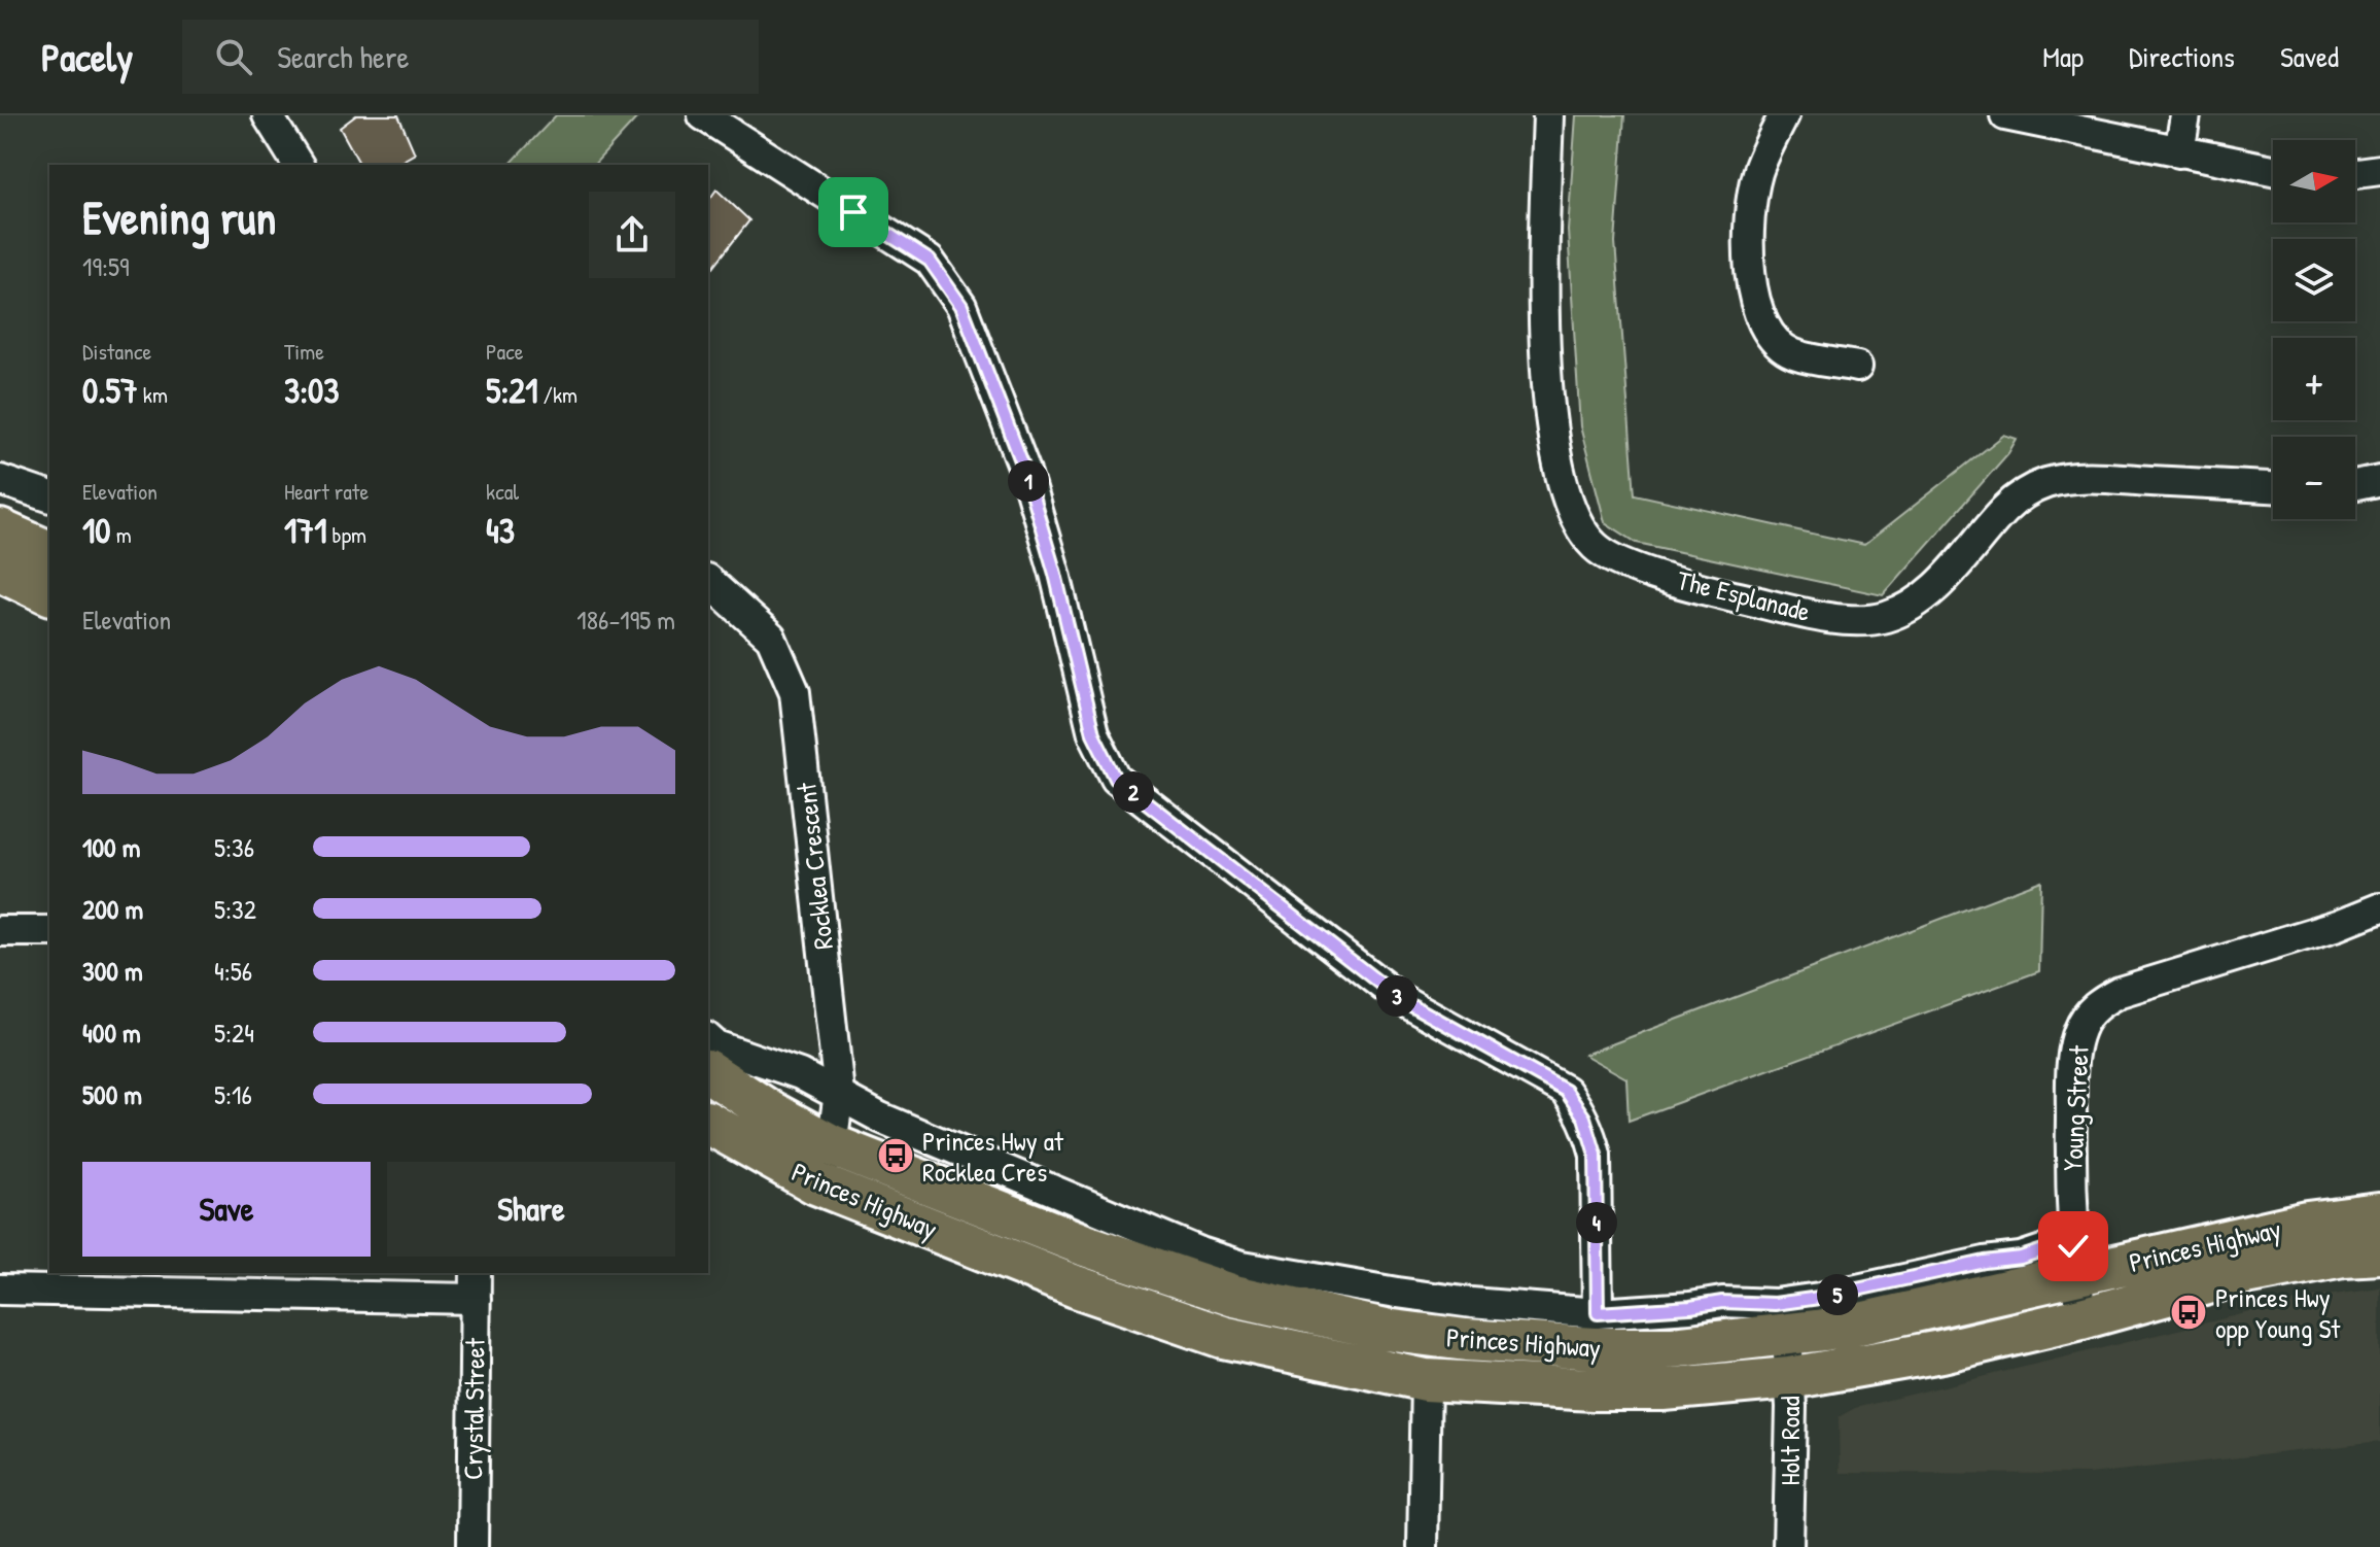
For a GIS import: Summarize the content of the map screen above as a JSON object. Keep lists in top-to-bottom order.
{
  "streets": {
    "highway": ["Princes Highway"],
    "street": [
      "The Esplanade",
      "Rocklea Crescent",
      "Young Street",
      "Crystal Street",
      "Holt Road"
    ]
  },
  "crossings": [
    ["Rocklea Crescent", "Princes Highway"],
    ["Young Street", "Princes Highway"],
    ["Princes Highway", "Holt Road"]
  ],
  "places": {
    "bus stop": ["Princes Hwy at Rocklea Cres", "Princes Hwy opp Young St"]
  },
  "north": "right",
  "page": {
    "header": "Pacely",
    "search": "Search here",
    "nav": ["Map", "Directions", "Saved"],
    "map_buttons": ["+", "−"],
    "heading": ["Evening run", "19:59"],
    "stats": [
      ["Distance", "0.57 km"],
      ["Time", "3:03"],
      ["Pace", "5:21 /km"],
      ["Elevation", "10 m"],
      ["Heart rate", "171 bpm"],
      ["kcal", "43"]
    ],
    "pins": [
      "1",
      "2",
      "3",
      "4",
      "5"
    ],
    "chart": ["Elevation", "186–195 m"],
    "list": [
      {
        "name": "100 m",
        "note": "5:36"
      },
      {
        "name": "200 m",
        "note": "5:32"
      },
      {
        "name": "300 m",
        "note": "4:56"
      },
      {
        "name": "400 m",
        "note": "5:24"
      },
      {
        "name": "500 m",
        "note": "5:16"
      }
    ],
    "buttons": ["Save", "Share"]
  }
}
